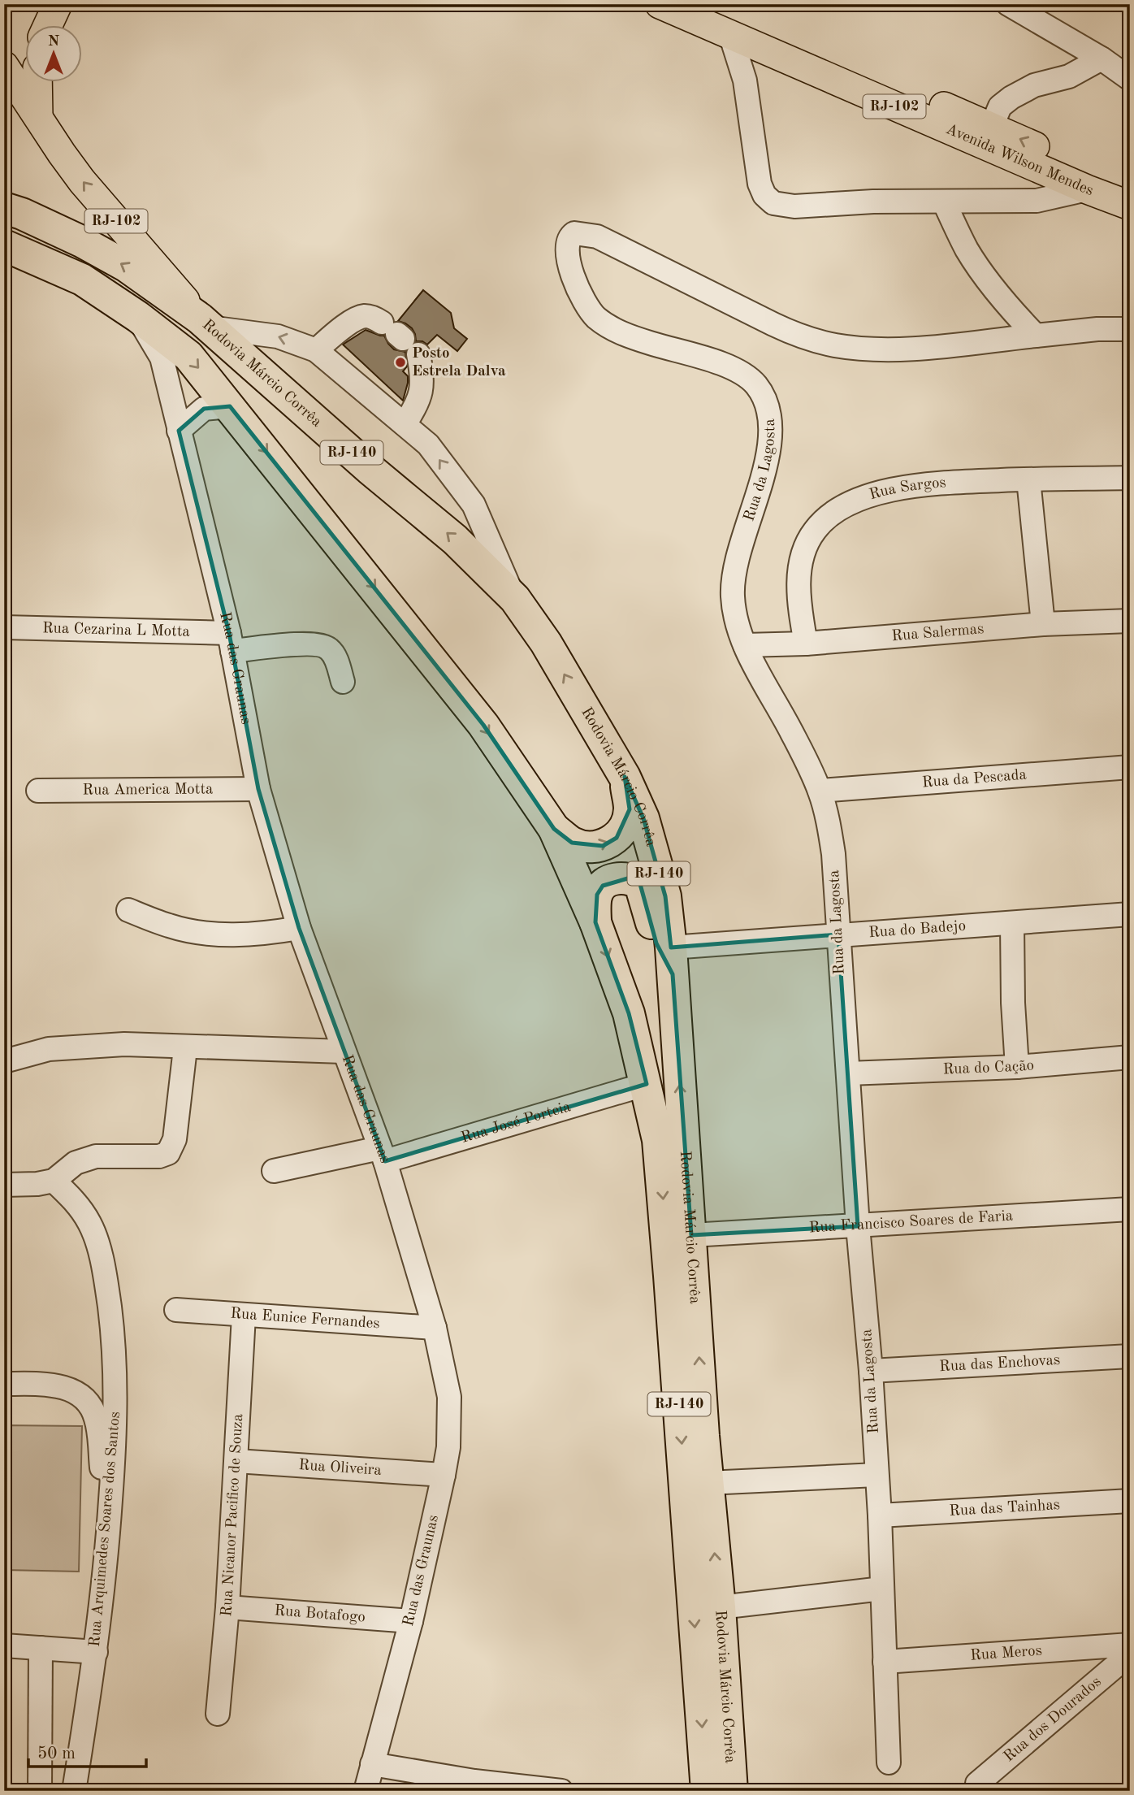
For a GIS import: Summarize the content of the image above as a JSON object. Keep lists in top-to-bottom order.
{
  "streets": {
    "highway": ["Rodovia Márcio Corrêa", "RJ-140"],
    "main road": ["RJ-102", "Avenida Wilson Mendes"],
    "street": [
      "Rua da Lagosta",
      "Rua Sargos",
      "Rua Cezarina L Motta",
      "Rua Salermas",
      "Rua das Graunas",
      "Rua da Pescada",
      "Rua America Motta",
      "Rua do Badejo",
      "Rua do Cação",
      "Rua José Porteia",
      "Rua Francisco Soares de Faria",
      "Rua Eunice Fernandes",
      "Rua das Enchovas",
      "Rua Oliveira",
      "Rua das Tainhas",
      "Rua Nicanor Pacifico de Souza",
      "Rua Arquimedes Soares dos Santos",
      "Rua Botafogo",
      "Rua Meros",
      "Rua dos Dourados"
    ]
  },
  "crossings": [
    ["RJ-102", "Rodovia Márcio Corrêa"],
    ["Rodovia Márcio Corrêa", "Rua das Graunas"],
    ["Rodovia Márcio Corrêa", "Rua do Badejo"],
    ["Rodovia Márcio Corrêa", "Rua José Porteia"],
    ["Rodovia Márcio Corrêa", "Rua Francisco Soares de Faria"],
    ["Rua da Lagosta", "Rua Salermas"],
    ["Rua da Lagosta", "Rua da Pescada"],
    ["Rua da Lagosta", "Rua do Badejo"],
    ["Rua da Lagosta", "Rua do Cação"],
    ["Rua da Lagosta", "Rua Francisco Soares de Faria"],
    ["Rua da Lagosta", "Rua das Enchovas"],
    ["Rua da Lagosta", "Rua das Tainhas"],
    ["Rua da Lagosta", "Rua Meros"],
    ["Rua Sargos", "Rua Salermas"],
    ["Rua Cezarina L Motta", "Rua das Graunas"],
    ["Rua das Graunas", "Rua America Motta"],
    ["Rua das Graunas", "Rua José Porteia"],
    ["Rua das Graunas", "Rua Eunice Fernandes"],
    ["Rua das Graunas", "Rua Oliveira"],
    ["Rua das Graunas", "Rua Botafogo"],
    ["Rua Eunice Fernandes", "Rua Nicanor Pacifico de Souza"],
    ["Rua Oliveira", "Rua Nicanor Pacifico de Souza"],
    ["Rua Nicanor Pacifico de Souza", "Rua Botafogo"]
  ],
  "places": ["Posto Estrela Dalva"],
  "scale_bar": "50 m",
  "north": "top"
}
